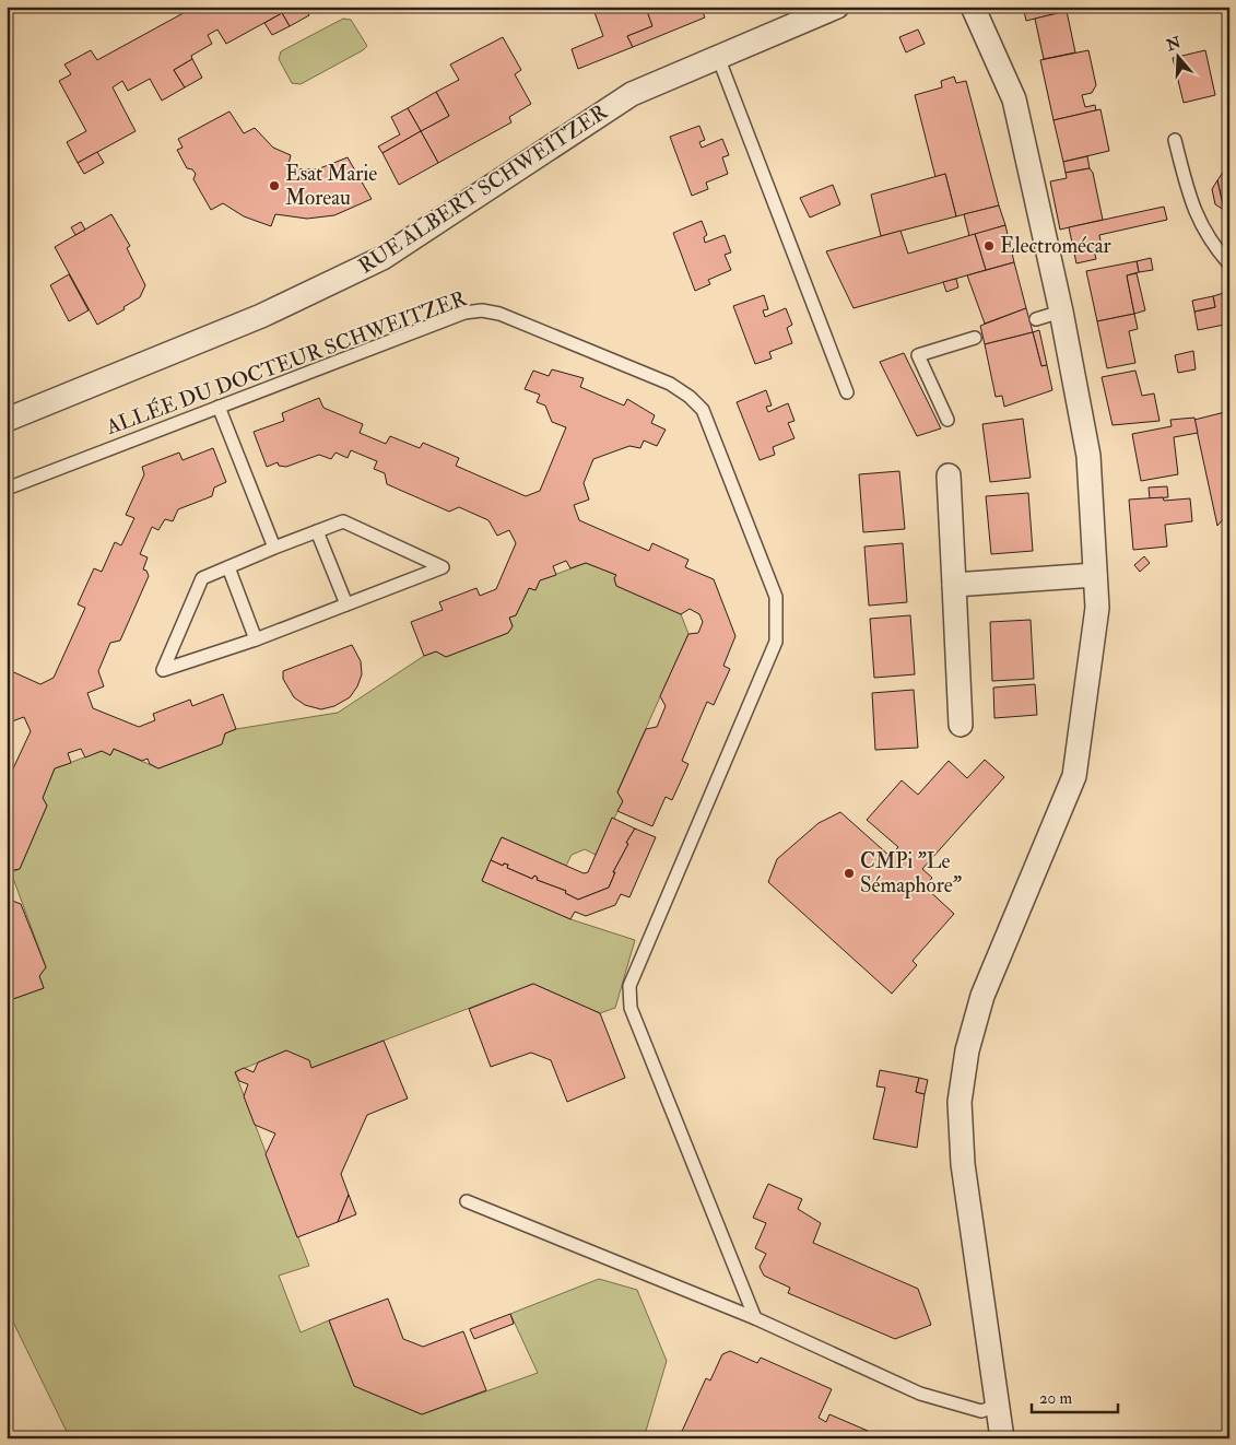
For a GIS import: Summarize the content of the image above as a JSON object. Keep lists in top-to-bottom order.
{
  "streets": {
    "street": ["RUE ALBERT SCHWEITZER"],
    "lane": ["ALLÉE DU DOCTEUR SCHWEITZER"]
  },
  "places": ["Esat Marie Moreau", "Electromécar", "CMPi \"Le Sémaphore\""],
  "scale_bar": "20 m",
  "north": "top"
}
